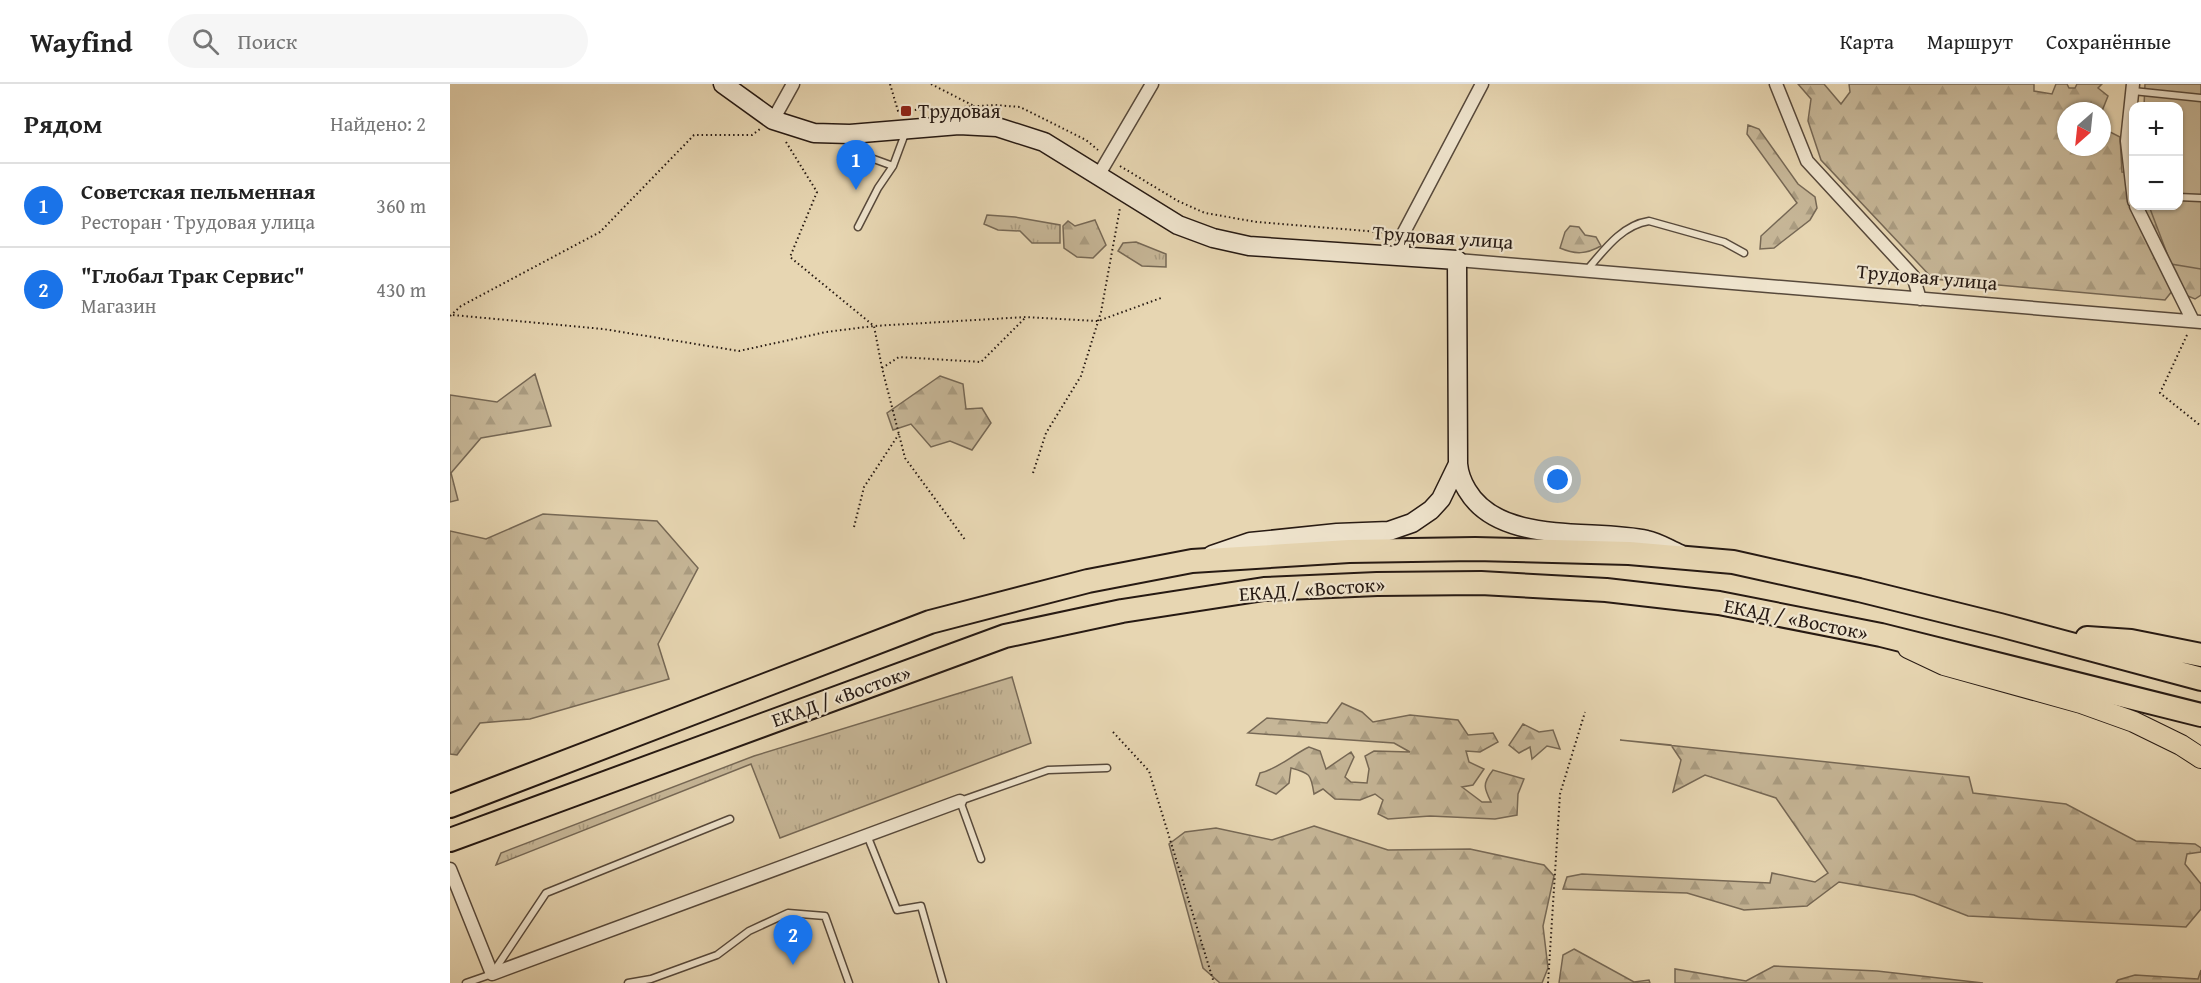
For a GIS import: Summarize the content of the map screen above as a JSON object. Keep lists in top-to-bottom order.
{
  "streets": {
    "highway": ["ЕКАД / «Восток»"],
    "main road": ["Трудовая улица"]
  },
  "places": {
    "transit": ["Трудовая"]
  },
  "north": "bottom left",
  "page": {
    "header": "Wayfind",
    "search": "Поиск",
    "nav": ["Карта", "Маршрут", "Сохранённые"],
    "heading": ["Рядом", "Найдено: 2"],
    "map_buttons": ["+", "−"],
    "pins": ["1", "2"],
    "list": [
      {
        "mark": "1",
        "name": "Советская пельменная",
        "note": "Ресторан · Трудовая улица",
        "value": "360 m"
      },
      {
        "mark": "2",
        "name": "\"Глобал Трак Сервис\"",
        "note": "Магазин",
        "value": "430 m"
      }
    ]
  }
}
